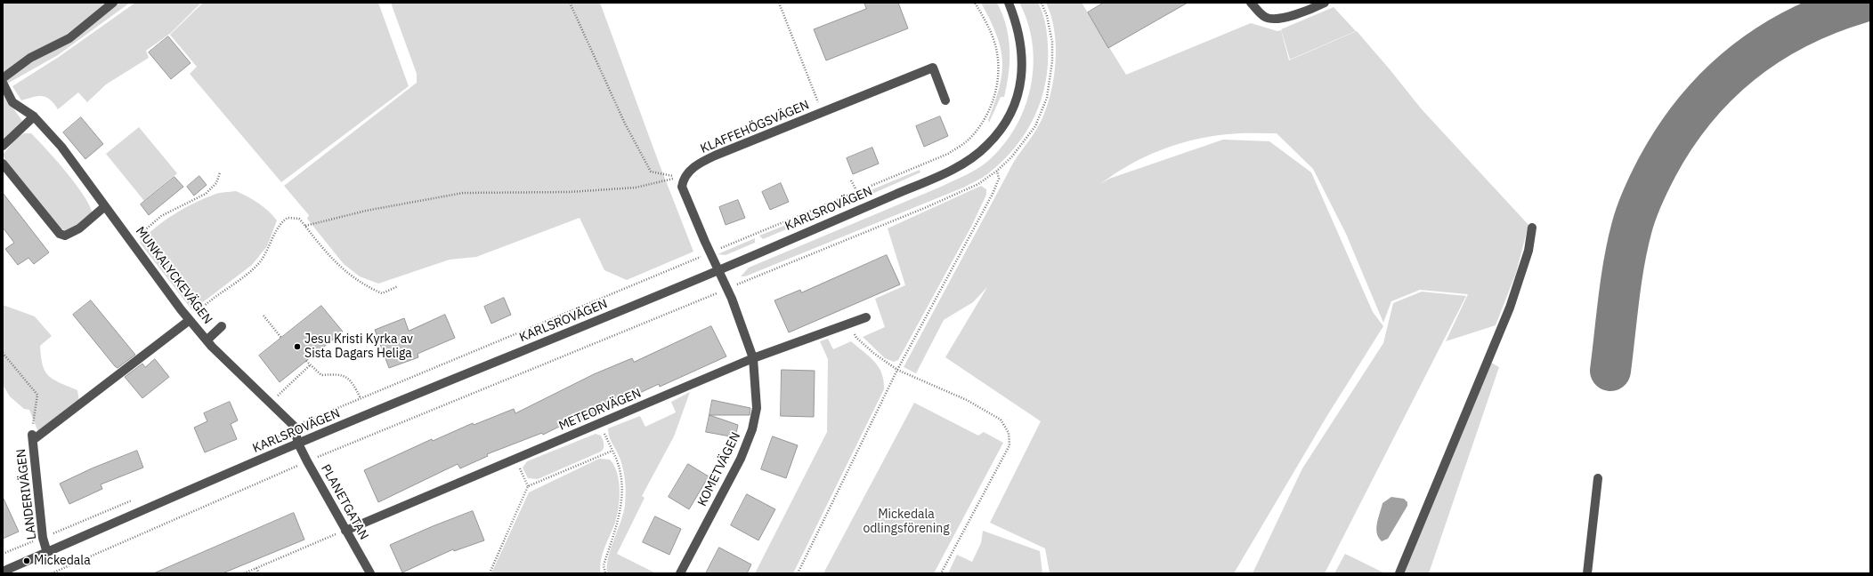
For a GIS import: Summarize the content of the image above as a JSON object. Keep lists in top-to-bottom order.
{
  "streets": {
    "street": [
      "KLAFFEHÖGSVÄGEN",
      "KARLSROVÄGEN",
      "MUNKALYCKEVÄGEN",
      "METEORVÄGEN",
      "KOMETVÄGEN",
      "LANDERIVÄGEN",
      "PLANETGATAN"
    ]
  },
  "crossings": [
    ["KARLSROVÄGEN", "KOMETVÄGEN"],
    ["KARLSROVÄGEN", "LANDERIVÄGEN"],
    ["KARLSROVÄGEN", "PLANETGATAN"],
    ["METEORVÄGEN", "KOMETVÄGEN"],
    ["METEORVÄGEN", "PLANETGATAN"]
  ],
  "parks": ["Mickedala odlingsförening"],
  "places": ["Jesu Kristi Kyrka av Sista Dagars Heliga", "Mickedala"]
}
